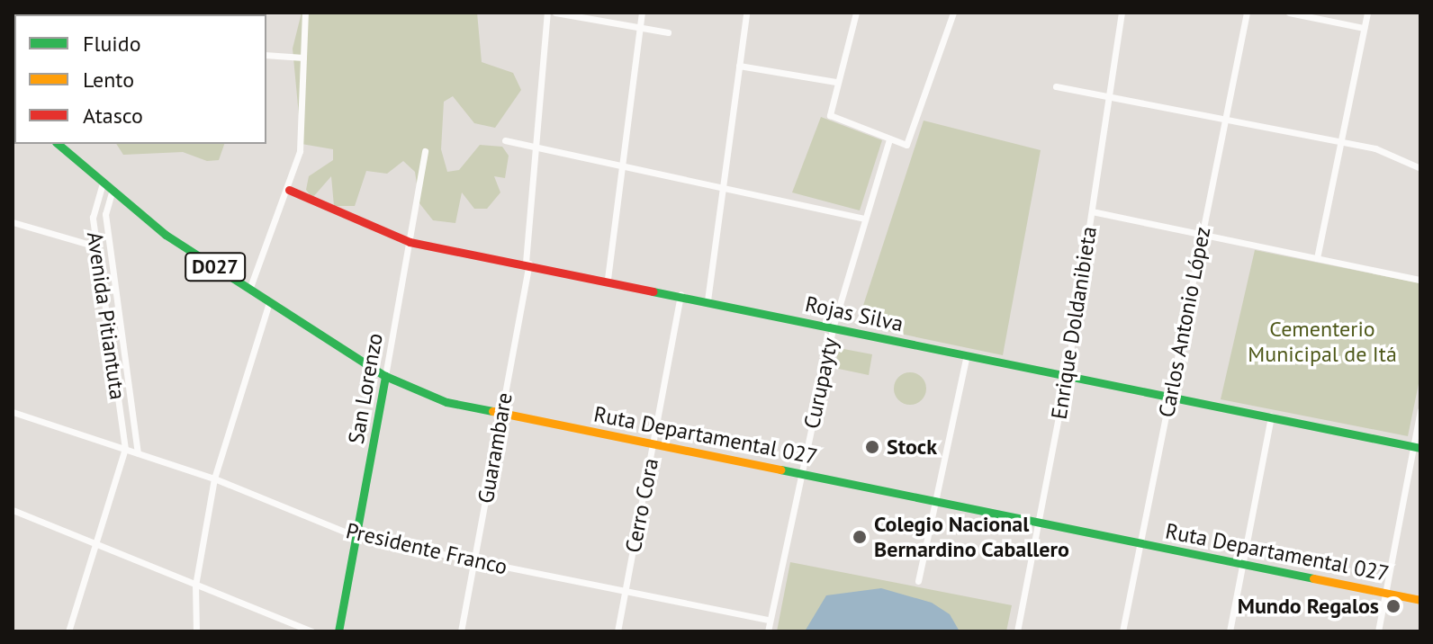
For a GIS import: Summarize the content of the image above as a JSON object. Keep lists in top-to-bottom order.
{
  "streets": {
    "main road": [
      "D027",
      "Rojas Silva",
      "San Lorenzo",
      "Ruta Departamental 027"
    ],
    "street": [
      "Avenida Pitiantuta",
      "Carlos Antonio López",
      "Enrique Doldanibieta",
      "Curupayty",
      "Guarambare",
      "Cerro Cora",
      "Presidente Franco"
    ]
  },
  "crossings": [
    ["Rojas Silva", "Carlos Antonio López"],
    ["Rojas Silva", "Enrique Doldanibieta"],
    ["Rojas Silva", "Curupayty"],
    ["Rojas Silva", "San Lorenzo"],
    ["Rojas Silva", "Guarambare"],
    ["Rojas Silva", "Cerro Cora"],
    ["Avenida Pitiantuta", "Ruta Departamental 027"],
    ["Avenida Pitiantuta", "Presidente Franco"],
    ["Carlos Antonio López", "Ruta Departamental 027"],
    ["Enrique Doldanibieta", "Ruta Departamental 027"],
    ["Curupayty", "Ruta Departamental 027"],
    ["Curupayty", "Presidente Franco"],
    ["San Lorenzo", "Ruta Departamental 027"],
    ["San Lorenzo", "Presidente Franco"],
    ["Ruta Departamental 027", "Guarambare"],
    ["Ruta Departamental 027", "Cerro Cora"],
    ["Guarambare", "Presidente Franco"],
    ["Cerro Cora", "Presidente Franco"]
  ],
  "parks": ["Cementerio Municipal de Itá"],
  "places": ["Stock", "Colegio Nacional Bernardino Caballero", "Mundo Regalos"],
  "legend": ["Fluido", "Lento", "Atasco"]
}
